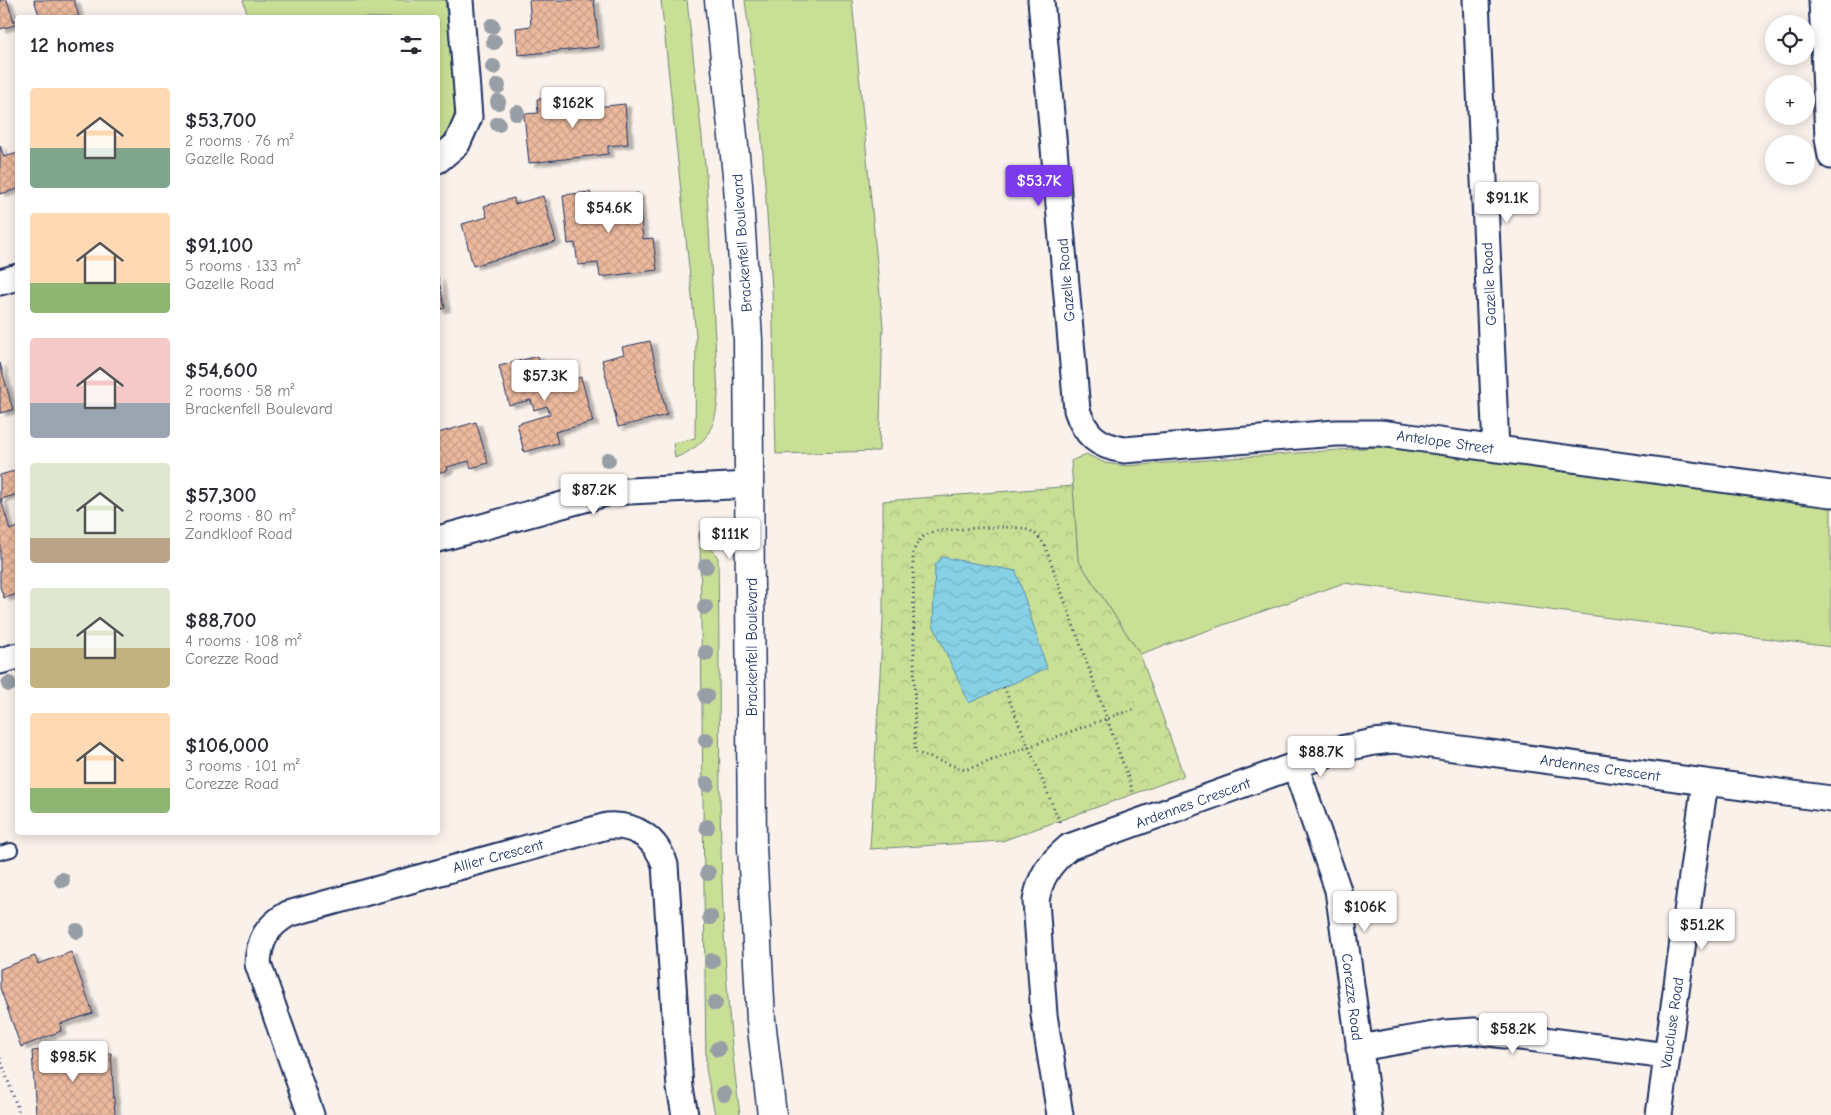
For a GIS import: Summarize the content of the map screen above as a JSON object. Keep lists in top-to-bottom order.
{
  "streets": {
    "street": [
      "Brackenfell Boulevard",
      "Gazelle Road",
      "Antelope Street",
      "Ardennes Crescent",
      "Allier Crescent",
      "Corezze Road",
      "Vaucluse Road"
    ]
  },
  "crossings": [
    ["Gazelle Road", "Antelope Street"],
    ["Ardennes Crescent", "Corezze Road"],
    ["Ardennes Crescent", "Vaucluse Road"]
  ],
  "page": {
    "map_buttons": ["+", "−"],
    "heading": "12 homes",
    "list": [
      {
        "name": "$53,700",
        "note": "2 rooms · 76 m² · Gazelle Road"
      },
      {
        "name": "$91,100",
        "note": "5 rooms · 133 m² · Gazelle Road"
      },
      {
        "name": "$54,600",
        "note": "2 rooms · 58 m² · Brackenfell Boulevard"
      },
      {
        "name": "$57,300",
        "note": "2 rooms · 80 m² · Zandkloof Road"
      },
      {
        "name": "$88,700",
        "note": "4 rooms · 108 m² · Corezze Road"
      },
      {
        "name": "$106,000",
        "note": "3 rooms · 101 m² · Corezze Road"
      }
    ],
    "price": [
      "$162K",
      "$53.7K",
      "$91.1K",
      "$54.6K",
      "$57.3K",
      "$87.2K",
      "$111K",
      "$88.7K",
      "$106K",
      "$51.2K",
      "$58.2K",
      "$98.5K"
    ]
  }
}
